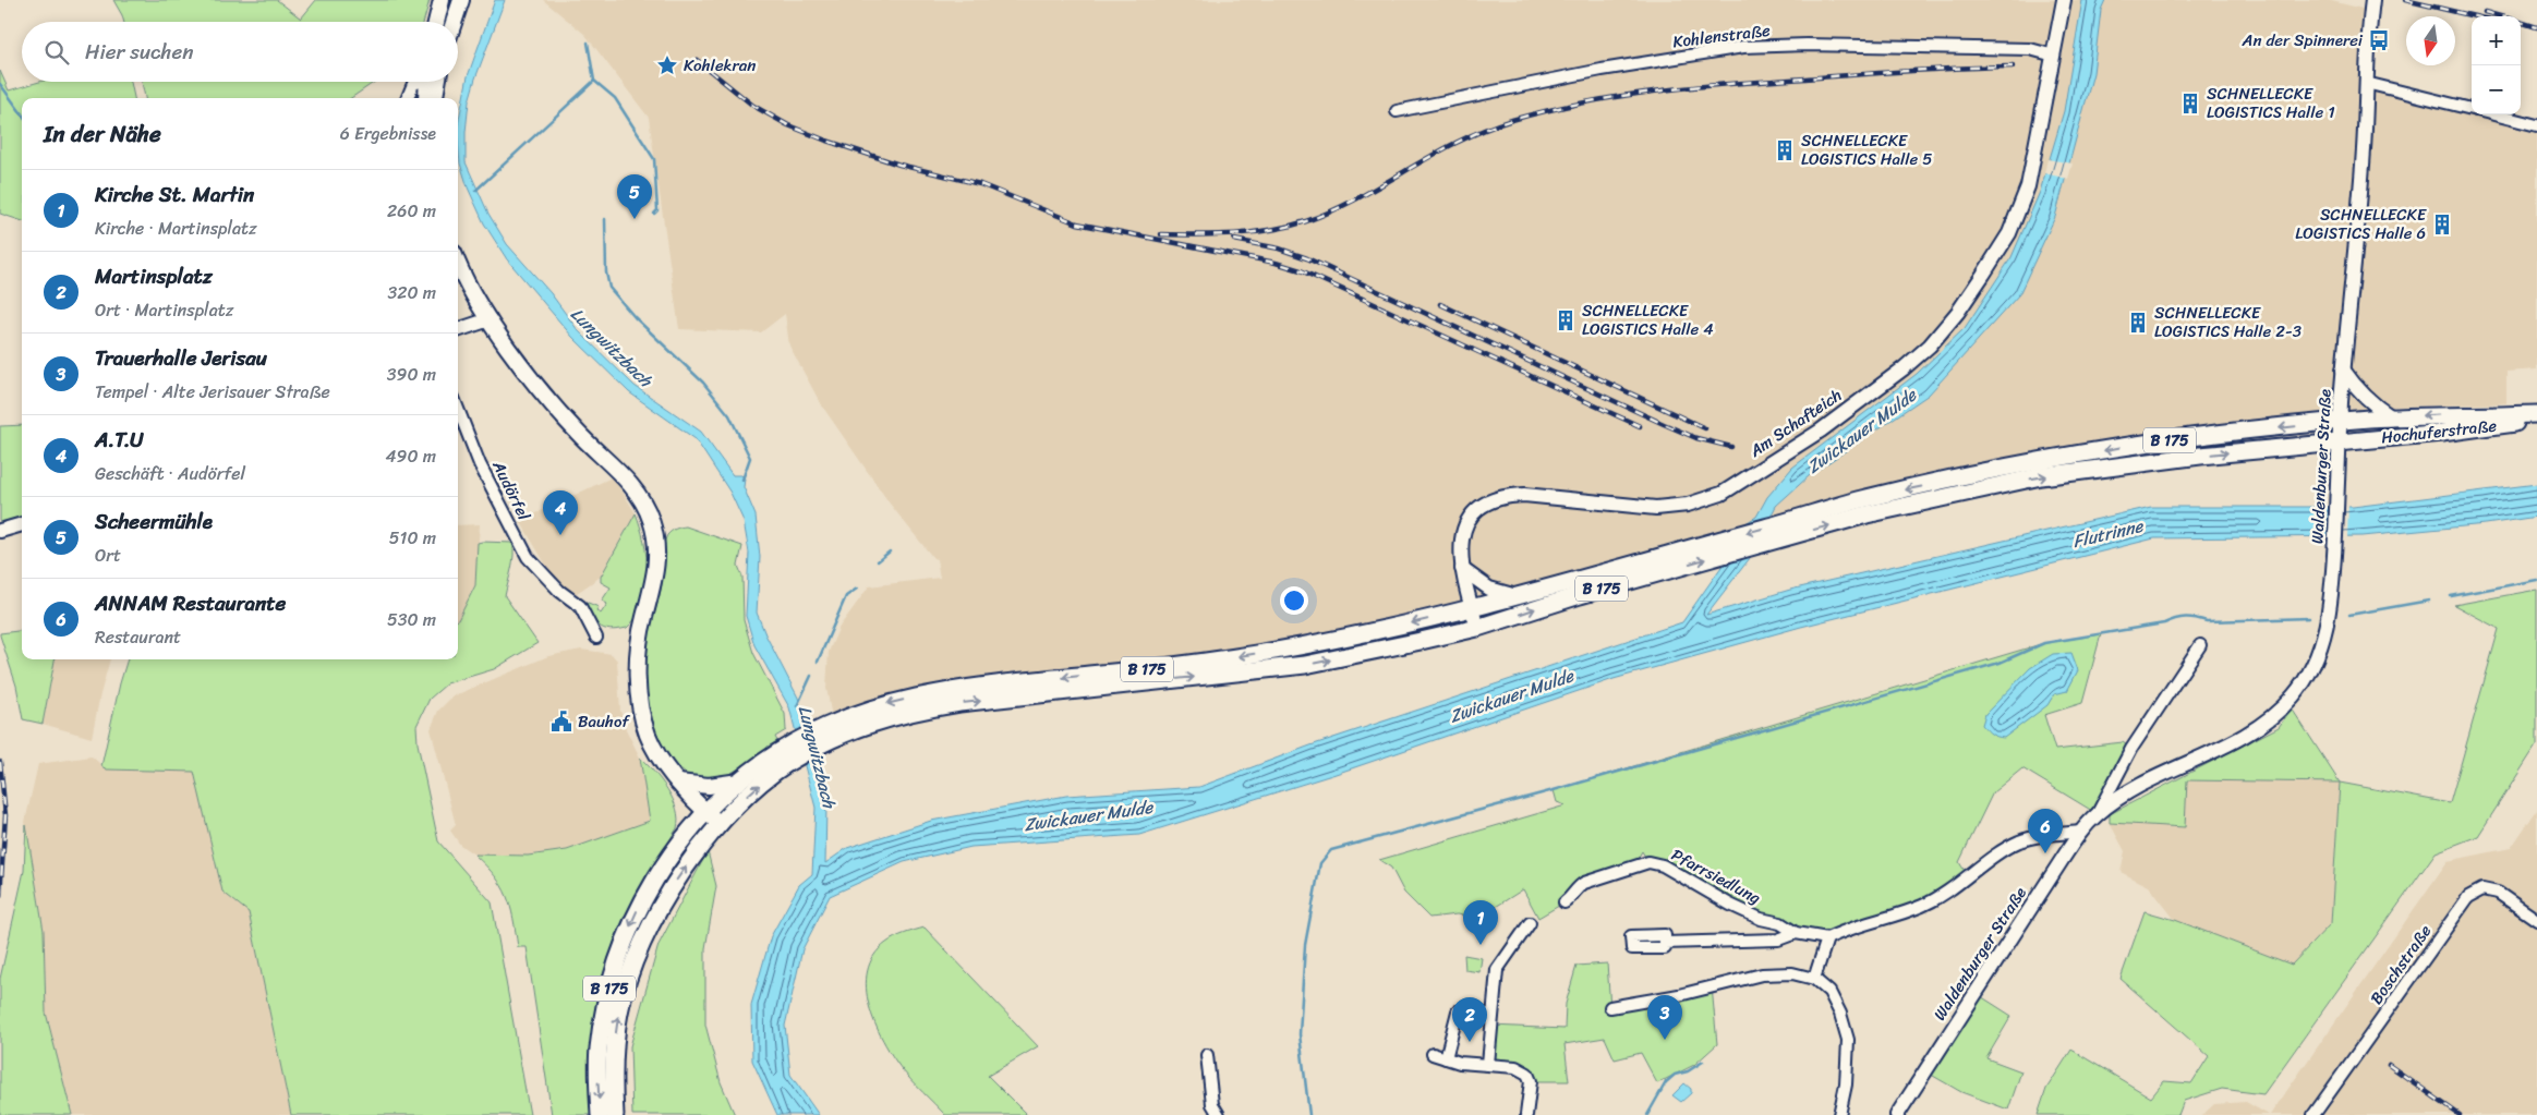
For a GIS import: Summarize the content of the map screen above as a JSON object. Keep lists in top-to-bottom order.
{
  "streets": {
    "main road": ["Hochuferstraße", "B 175"],
    "street": [
      "Kohlenstraße",
      "Am Schafteich",
      "Waldenburger Straße",
      "Audörfel",
      "Pfarrsiedlung",
      "Boschstraße"
    ]
  },
  "crossings": [
    ["Kohlenstraße", "Am Schafteich"],
    ["Am Schafteich", "B 175"],
    ["Hochuferstraße", "B 175"],
    ["Hochuferstraße", "Waldenburger Straße"],
    ["B 175", "Waldenburger Straße"]
  ],
  "water": ["Lungwitzbach", "Zwickauer Mulde", "Flutrinne"],
  "places": {
    "bus stop": ["An der Spinnerei"],
    "place": ["Kohlekran"],
    "building": [
      "SCHNELLECKE LOGISTICS Halle 1",
      "SCHNELLECKE LOGISTICS Halle 5",
      "SCHNELLECKE LOGISTICS Halle 6",
      "SCHNELLECKE LOGISTICS Halle 4",
      "SCHNELLECKE LOGISTICS Halle 2-3"
    ],
    "public building": ["Bauhof"]
  },
  "north": "bottom",
  "page": {
    "map_buttons": ["+", "−"],
    "search": "Hier suchen",
    "heading": ["In der Nähe", "6 Ergebnisse"],
    "list": [
      {
        "mark": "1",
        "name": "Kirche St. Martin",
        "note": "Kirche · Martinsplatz",
        "value": "260 m"
      },
      {
        "mark": "2",
        "name": "Martinsplatz",
        "note": "Ort · Martinsplatz",
        "value": "320 m"
      },
      {
        "mark": "3",
        "name": "Trauerhalle Jerisau",
        "note": "Tempel · Alte Jerisauer Straße",
        "value": "390 m"
      },
      {
        "mark": "4",
        "name": "A.T.U",
        "note": "Geschäft · Audörfel",
        "value": "490 m"
      },
      {
        "mark": "5",
        "name": "Scheermühle",
        "note": "Ort",
        "value": "510 m"
      },
      {
        "mark": "6",
        "name": "ANNAM Restaurante",
        "note": "Restaurant",
        "value": "530 m"
      }
    ],
    "pins": [
      "5",
      "4",
      "6",
      "1",
      "3",
      "2"
    ]
  }
}
